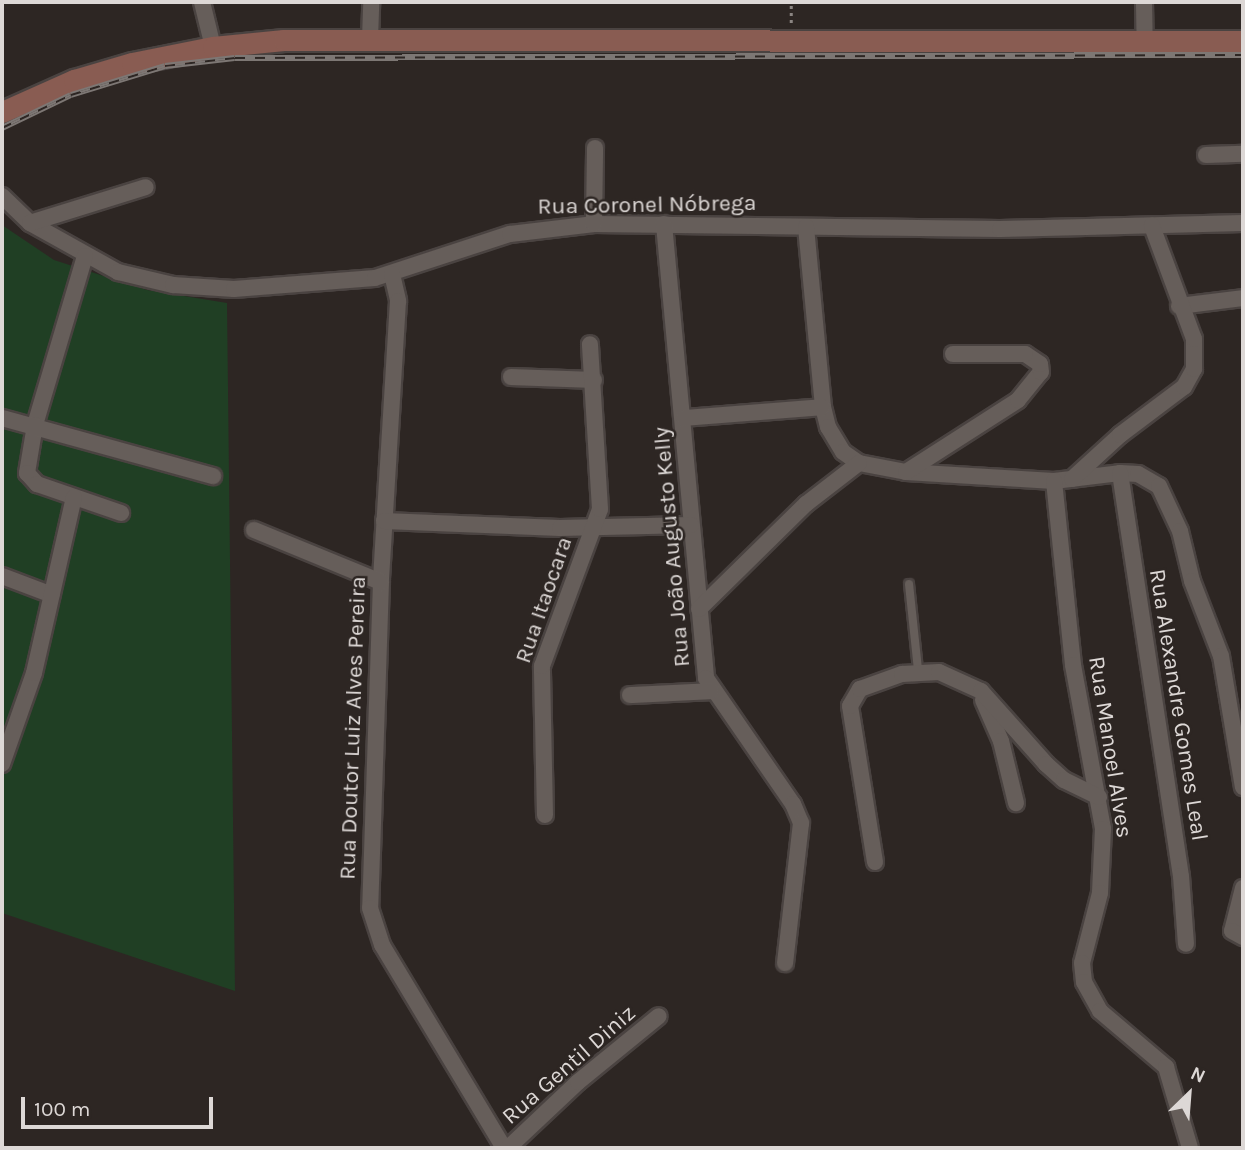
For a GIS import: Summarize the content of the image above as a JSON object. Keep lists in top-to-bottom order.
{
  "streets": {
    "street": [
      "Rua Coronel Nóbrega",
      "Rua João Augusto Kelly",
      "Rua Itaocara",
      "Rua Alexandre Gomes Leal",
      "Rua Doutor Luiz Alves Pereira",
      "Rua Manoel Alves",
      "Rua Gentil Diniz"
    ]
  },
  "crossings": [
    ["Rua Coronel Nóbrega", "Rua João Augusto Kelly"],
    ["Rua Coronel Nóbrega", "Rua Doutor Luiz Alves Pereira"],
    ["Rua Doutor Luiz Alves Pereira", "Rua Gentil Diniz"]
  ],
  "scale_bar": "100 m",
  "north": "top right"
}
